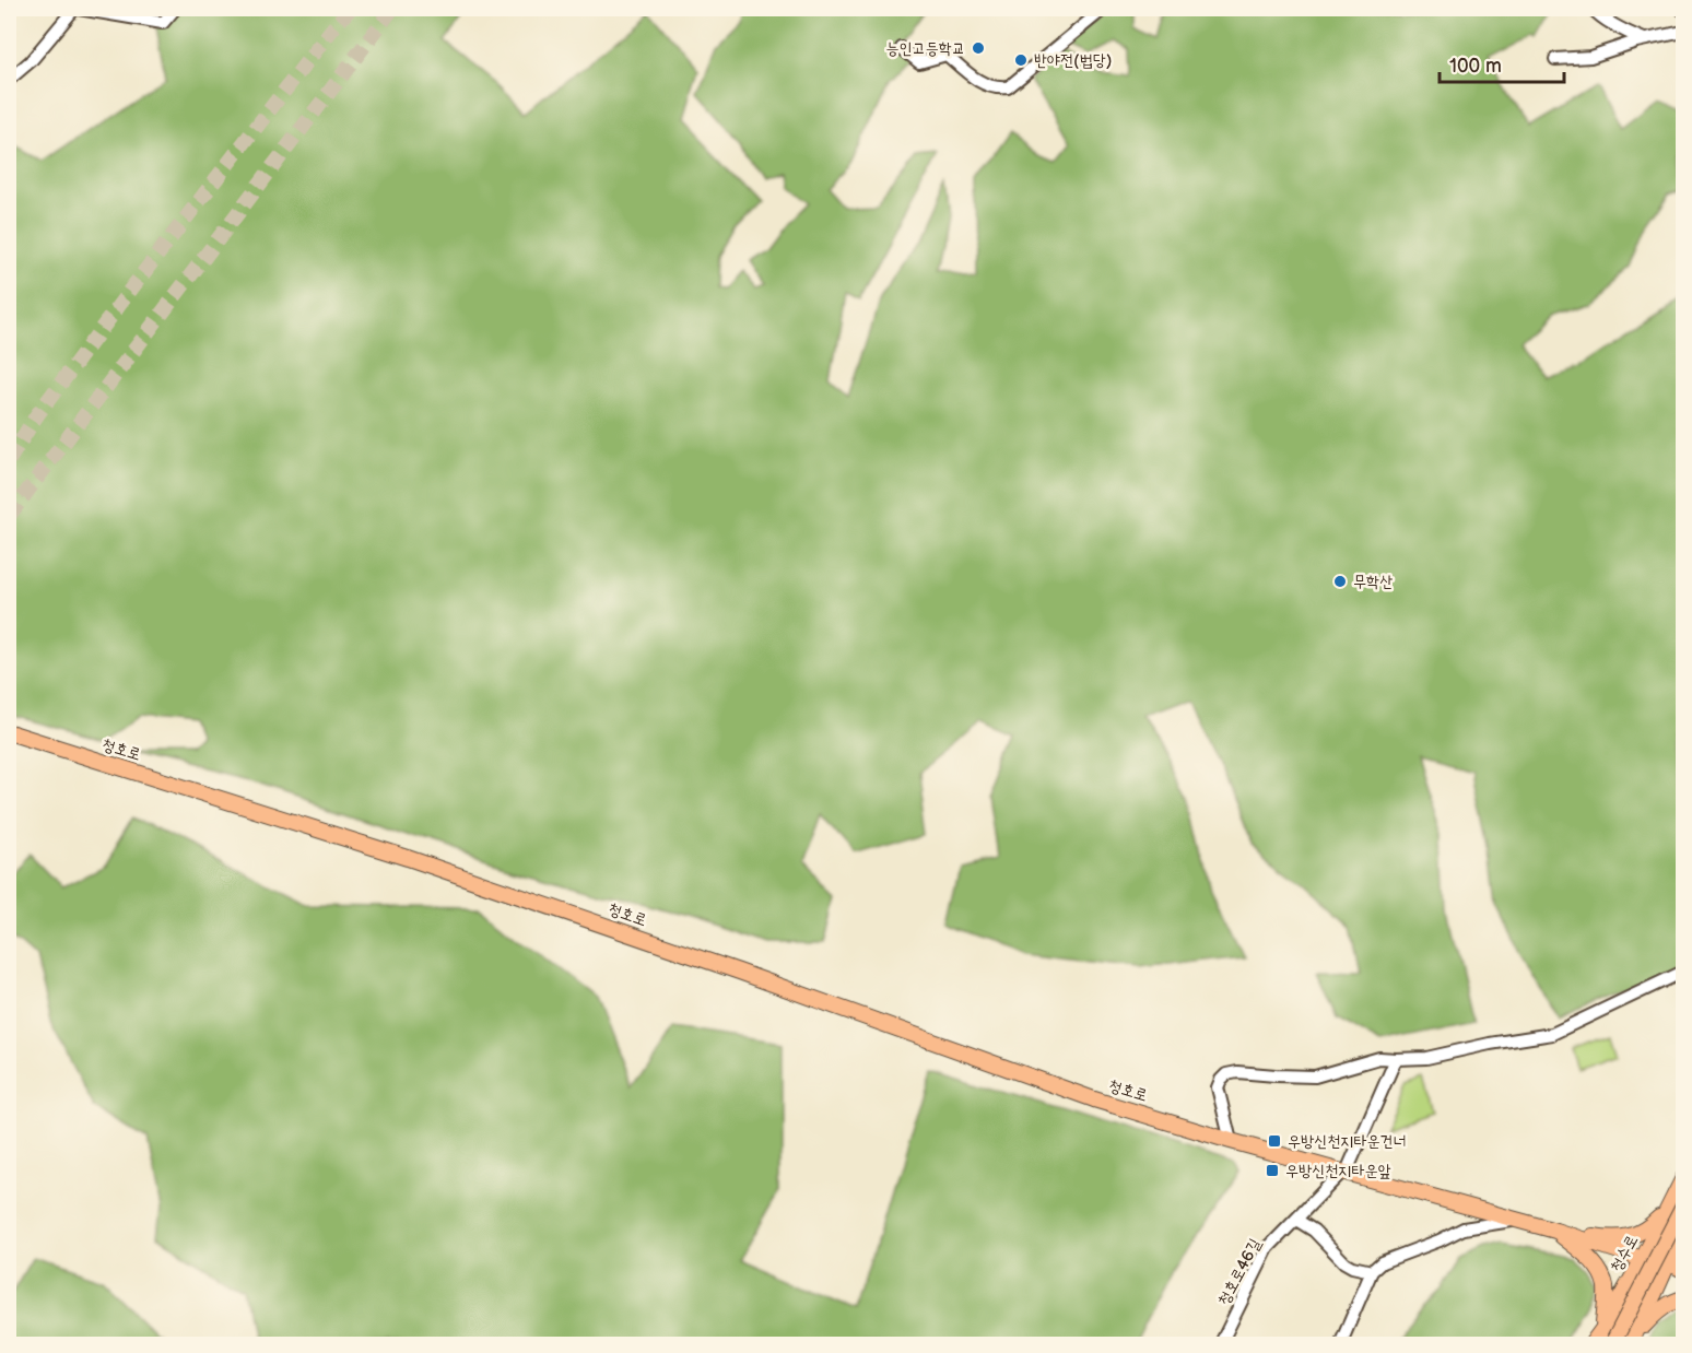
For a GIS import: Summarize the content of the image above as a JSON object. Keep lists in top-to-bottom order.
{
  "streets": {
    "main road": ["청호로", "청수로"],
    "street": ["청호로46길"]
  },
  "crossings": [
    ["청호로", "청수로"],
    ["청호로", "청호로46길"]
  ],
  "places": {
    "other": ["능인고등학교", "반야전(법당)", "무학산"],
    "transit": ["우방신천지타운건너", "우방신천지타운앞"]
  },
  "scale_bar": "100 m"
}
